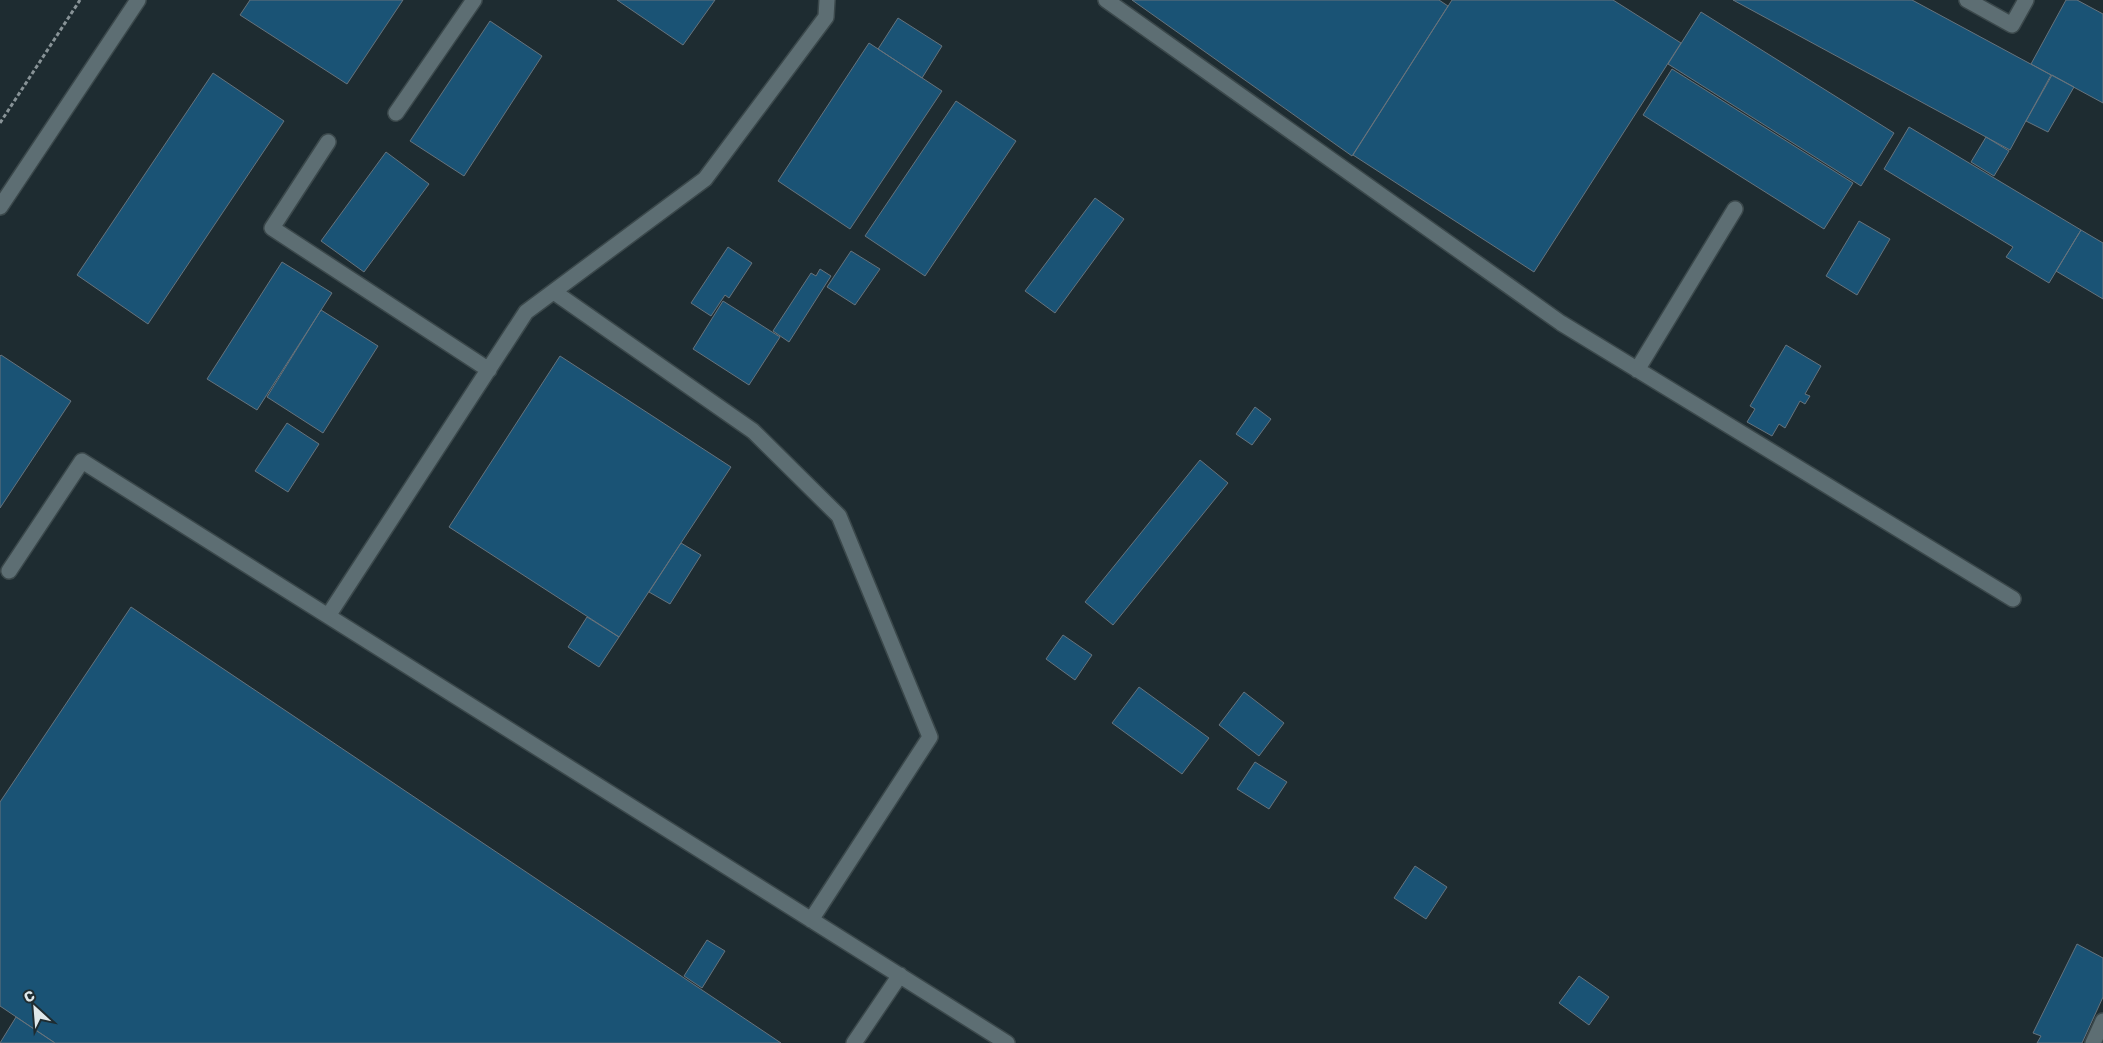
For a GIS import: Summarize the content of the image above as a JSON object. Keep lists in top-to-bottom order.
{
  "north": "top left"
}
